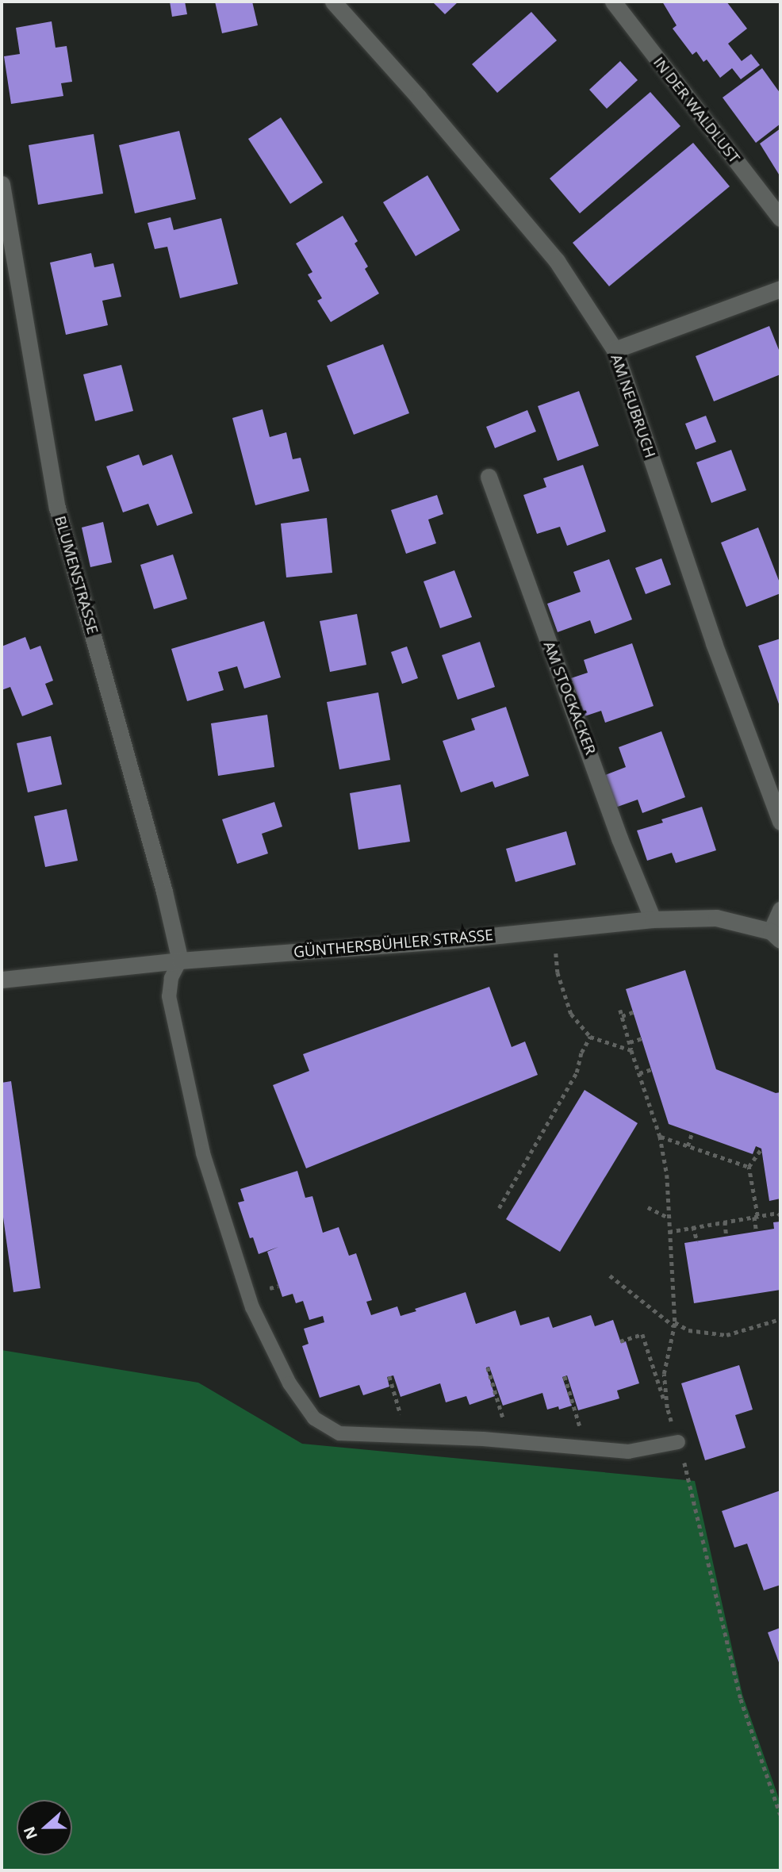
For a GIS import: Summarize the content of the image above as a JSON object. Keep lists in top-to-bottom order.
{
  "streets": {
    "street": [
      "IN DER WALDLUST",
      "AM NEUBRUCH",
      "BLUMENSTRASSE",
      "AM STOCKACKER",
      "GÜNTHERSBÜHLER STRASSE"
    ]
  },
  "crossings": [
    ["BLUMENSTRASSE", "GÜNTHERSBÜHLER STRASSE"],
    ["AM STOCKACKER", "GÜNTHERSBÜHLER STRASSE"]
  ],
  "north": "left"
}
